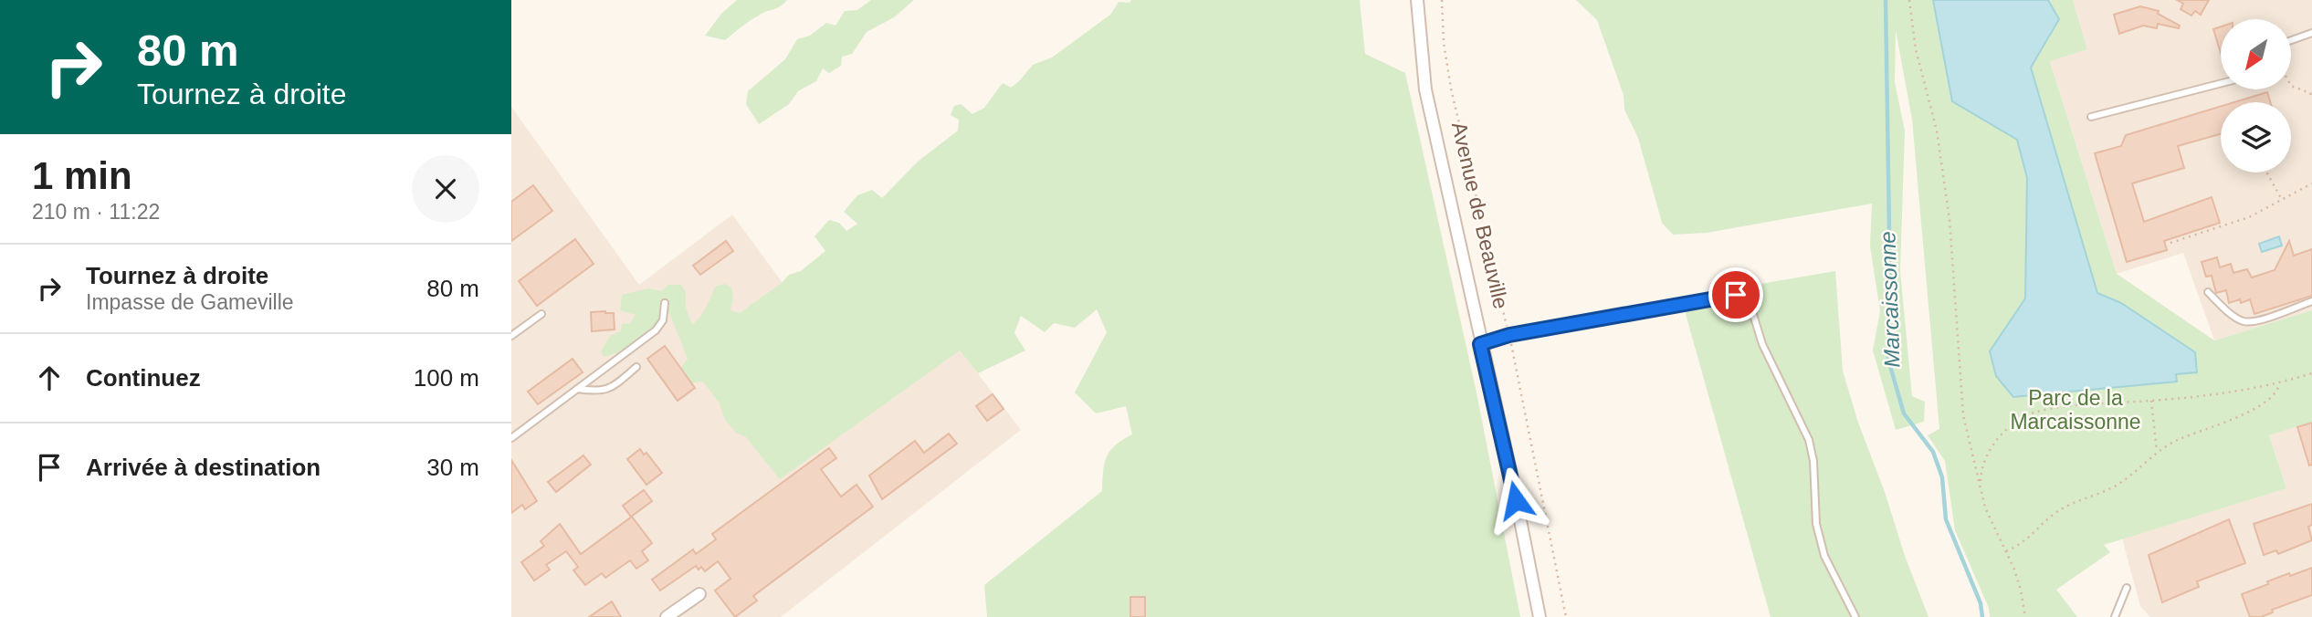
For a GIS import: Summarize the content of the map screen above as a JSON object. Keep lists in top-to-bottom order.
{
  "streets": {
    "street": ["Avenue de Beauville"]
  },
  "water": ["Marcaissonne"],
  "parks": ["Parc de la Marcaissonne"],
  "north": "bottom left",
  "page": {
    "turn": ["80 m", "Tournez à droite"],
    "heading": ["1 min", "210 m · 11:22"],
    "list": [
      {
        "name": "Tournez à droite",
        "note": "Impasse de Gameville",
        "value": "80 m"
      },
      {
        "name": "Continuez",
        "value": "100 m"
      },
      {
        "name": "Arrivée à destination",
        "value": "30 m"
      }
    ]
  }
}
